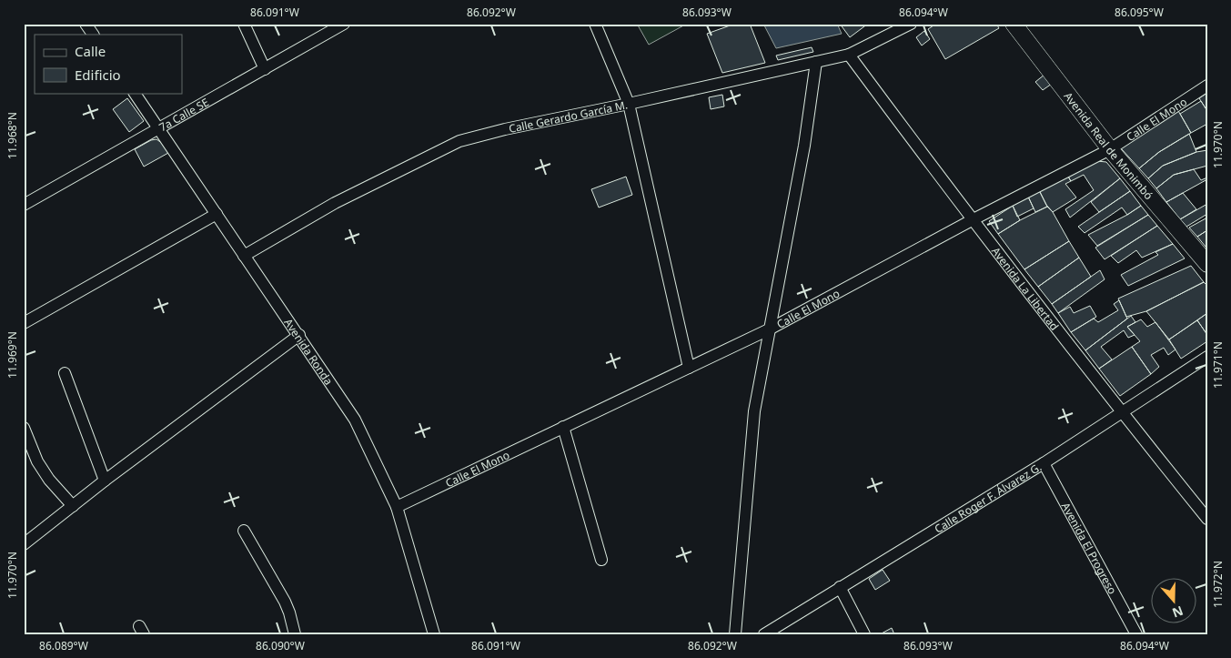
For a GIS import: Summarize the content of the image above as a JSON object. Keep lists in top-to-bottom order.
{
  "streets": {
    "street": [
      "7a Calle SE",
      "Calle Gerardo García M.",
      "Calle El Mono",
      "Avenida Real de Monimbó",
      "Avenida La Libertad",
      "Avenida Ronda",
      "Calle Roger F. Álvarez G.",
      "Avenida El Progreso"
    ]
  },
  "crossings": [
    ["7a Calle SE", "Avenida Ronda"],
    ["Calle Gerardo García M.", "Avenida La Libertad"],
    ["Calle Gerardo García M.", "Avenida Ronda"],
    ["Calle El Mono", "Avenida Real de Monimbó"],
    ["Calle El Mono", "Avenida La Libertad"],
    ["Calle El Mono", "Avenida Ronda"],
    ["Avenida La Libertad", "Calle Roger F. Álvarez G."],
    ["Calle Roger F. Álvarez G.", "Avenida El Progreso"]
  ],
  "legend": ["Calle", "Edificio"],
  "north": "bottom",
  "coordinates": [
    "86.091°W",
    "86.092°W",
    "86.093°W",
    "86.094°W",
    "86.095°W",
    "11.968°N",
    "11.970°N",
    "11.969°N",
    "11.971°N",
    "11.972°N",
    "86.089°W",
    "86.090°W"
  ]
}
